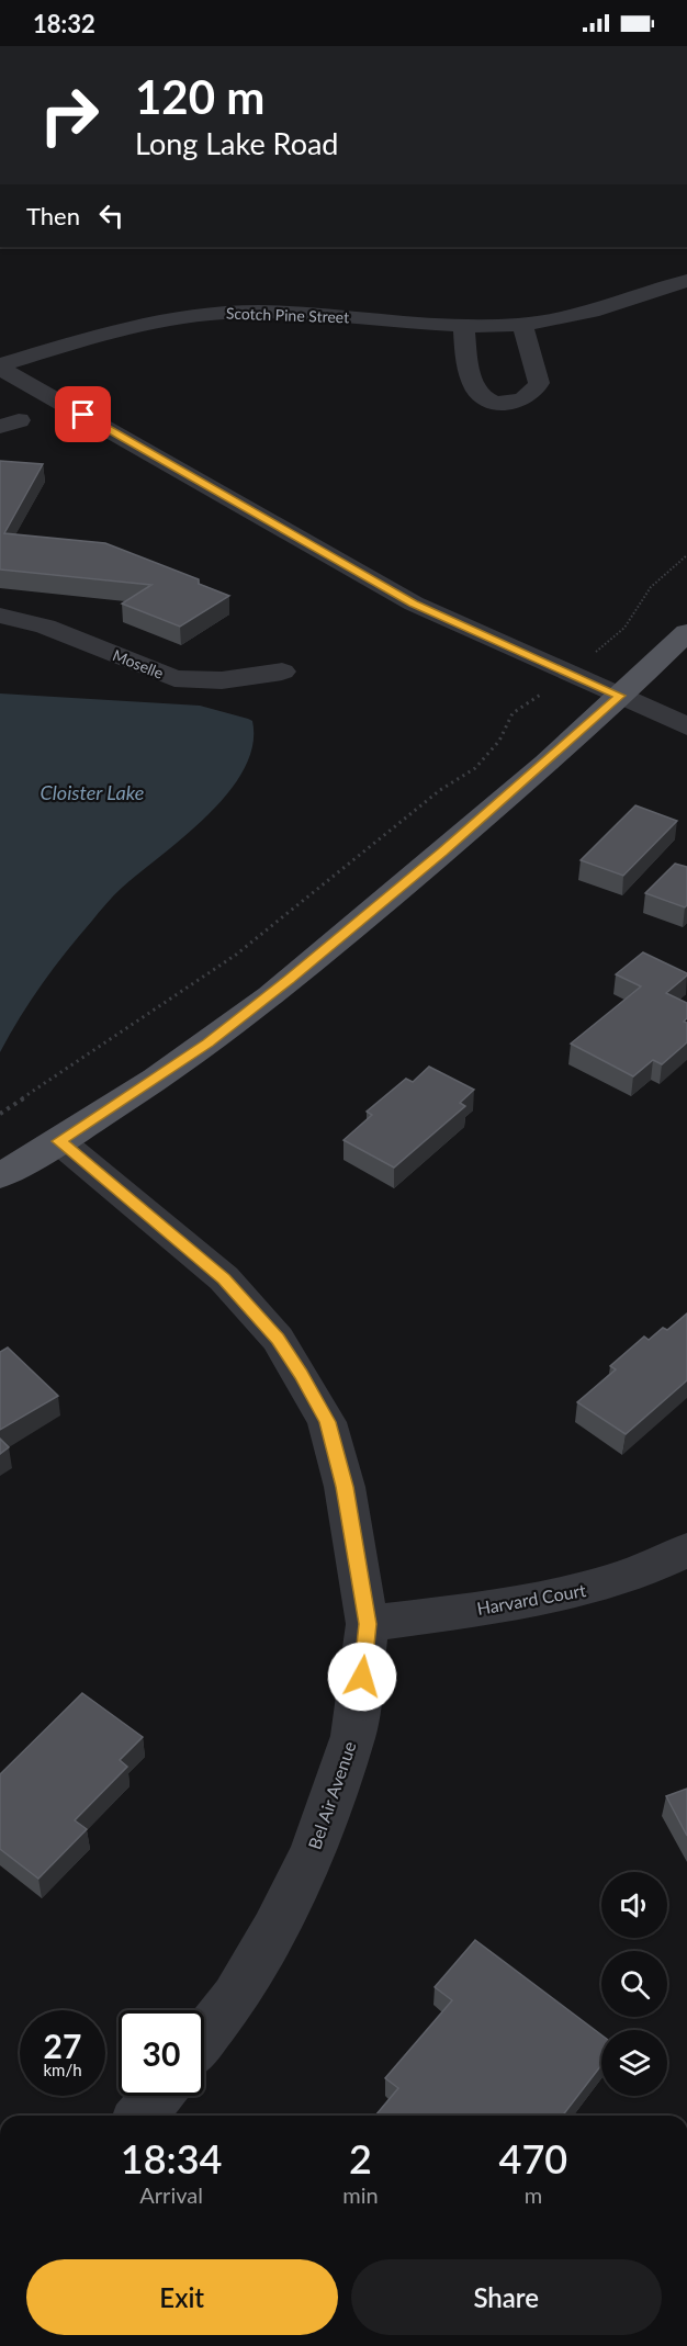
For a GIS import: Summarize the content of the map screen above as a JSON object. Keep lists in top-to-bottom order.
{
  "streets": {
    "street": [
      "Scotch Pine Street",
      "Moselle",
      "Harvard Court",
      "Bel Air Avenue"
    ]
  },
  "crossings": [
    ["Harvard Court", "Bel Air Avenue"]
  ],
  "water": ["Cloister Lake"],
  "page": {
    "status": "18:32",
    "turn": ["120 m", "Long Lake Road"],
    "then": "Then",
    "speed": "27 km/h",
    "limit": "30",
    "eta": [
      "18:34",
      "Arrival",
      "2",
      "min",
      "470",
      "m"
    ],
    "buttons": ["Exit", "Share"]
  }
}
